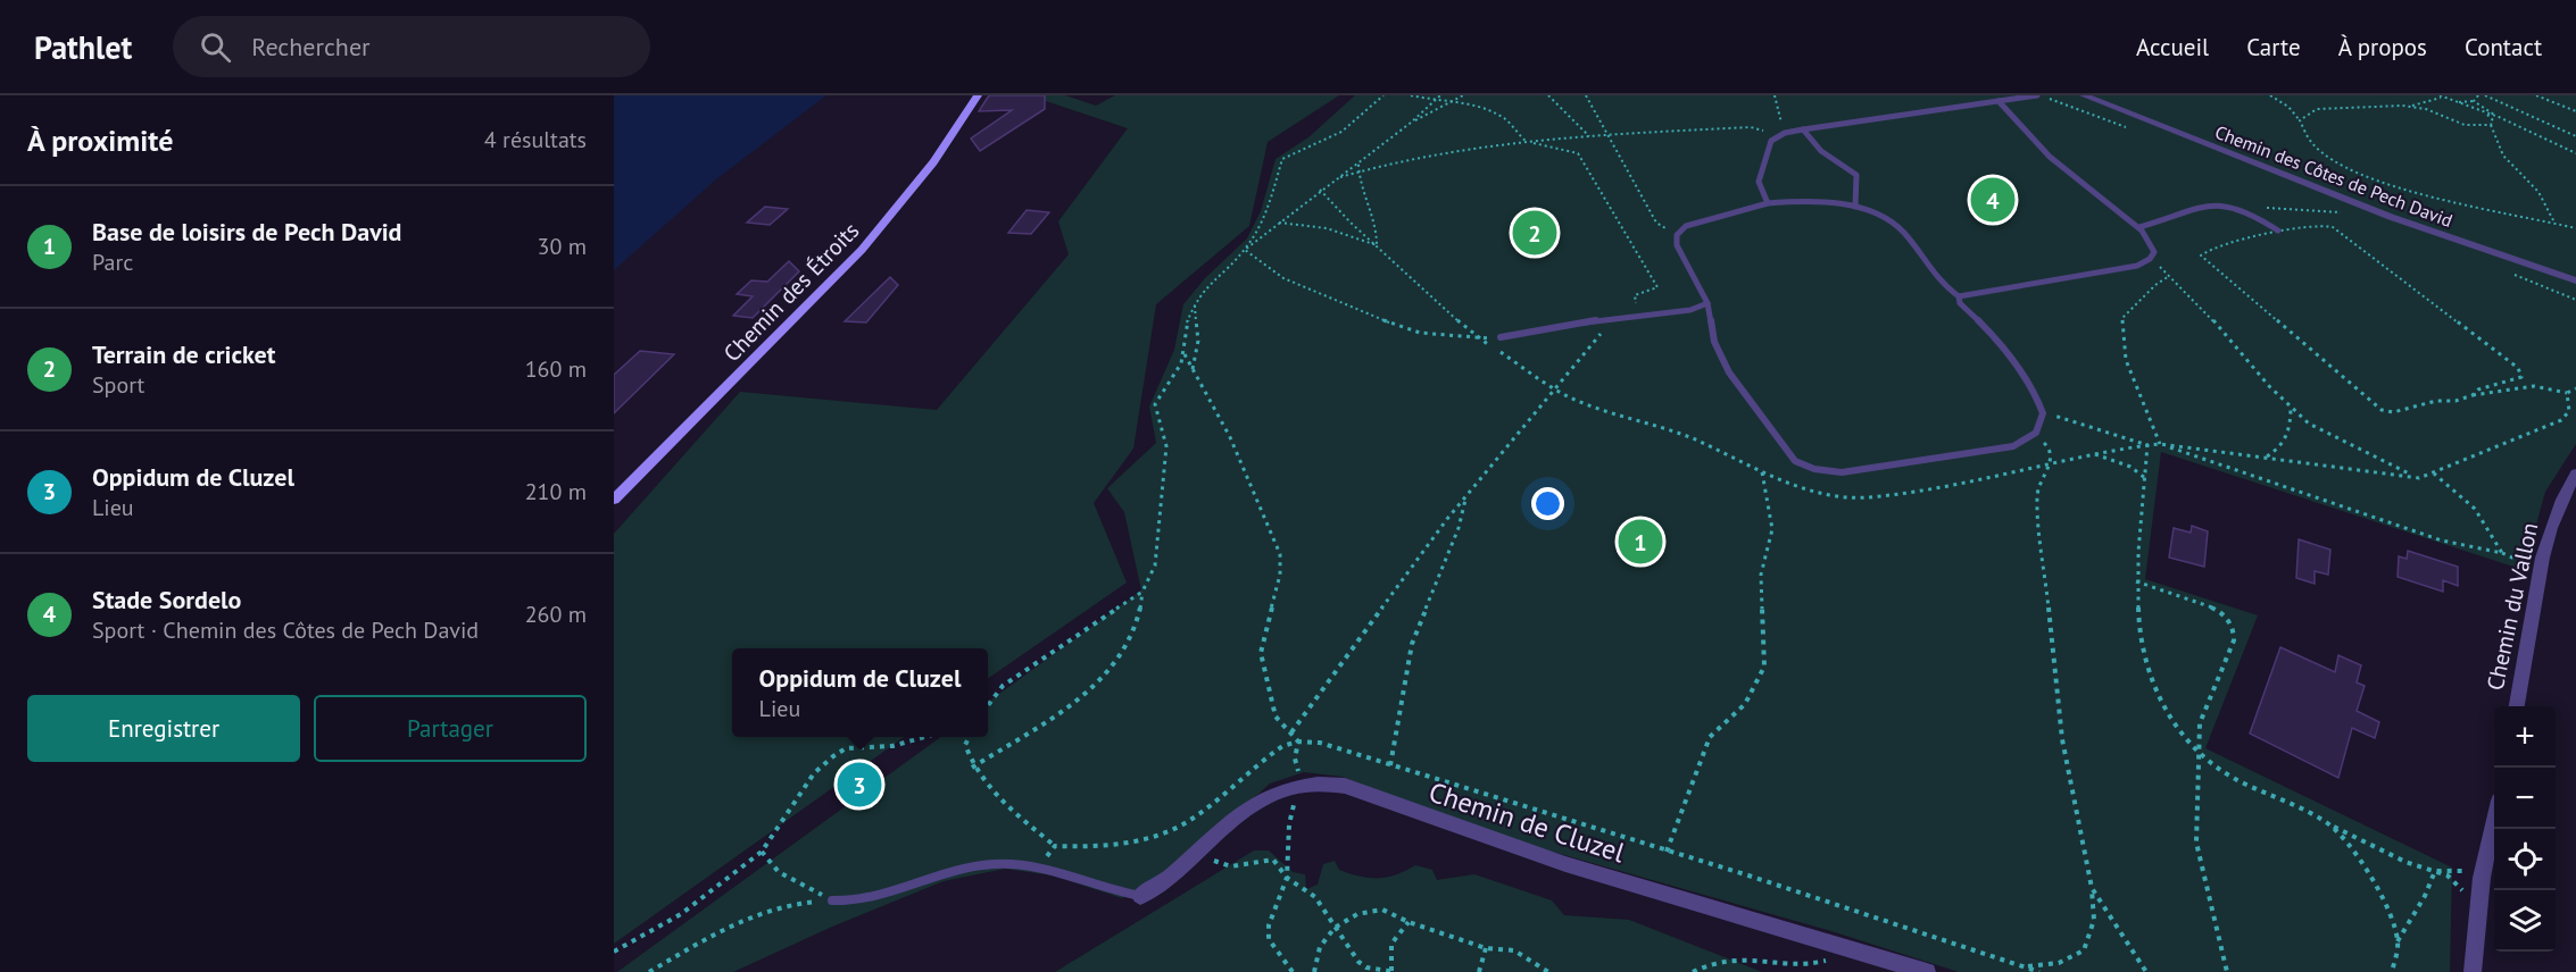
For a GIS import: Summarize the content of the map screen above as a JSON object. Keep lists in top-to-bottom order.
{
  "streets": {
    "main road": ["Chemin des Étroits"],
    "street": ["Chemin des Côtes de Pech David", "Chemin du Vallon", "Chemin de Cluzel"]
  },
  "page": {
    "header": "Pathlet",
    "search": "Rechercher",
    "nav": [
      "Accueil",
      "Carte",
      "À propos",
      "Contact"
    ],
    "heading": ["À proximité", "4 résultats"],
    "pins": [
      "4",
      "2",
      "1",
      "3"
    ],
    "list": [
      {
        "mark": "1",
        "name": "Base de loisirs de Pech David",
        "note": "Parc",
        "value": "30 m"
      },
      {
        "mark": "2",
        "name": "Terrain de cricket",
        "note": "Sport",
        "value": "160 m"
      },
      {
        "mark": "3",
        "name": "Oppidum de Cluzel",
        "note": "Lieu",
        "value": "210 m"
      },
      {
        "mark": "4",
        "name": "Stade Sordelo",
        "note": "Sport · Chemin des Côtes de Pech David",
        "value": "260 m"
      }
    ],
    "popup": ["Oppidum de Cluzel", "Lieu"],
    "buttons": ["Enregistrer", "Partager"],
    "map_buttons": ["+", "−"]
  }
}
